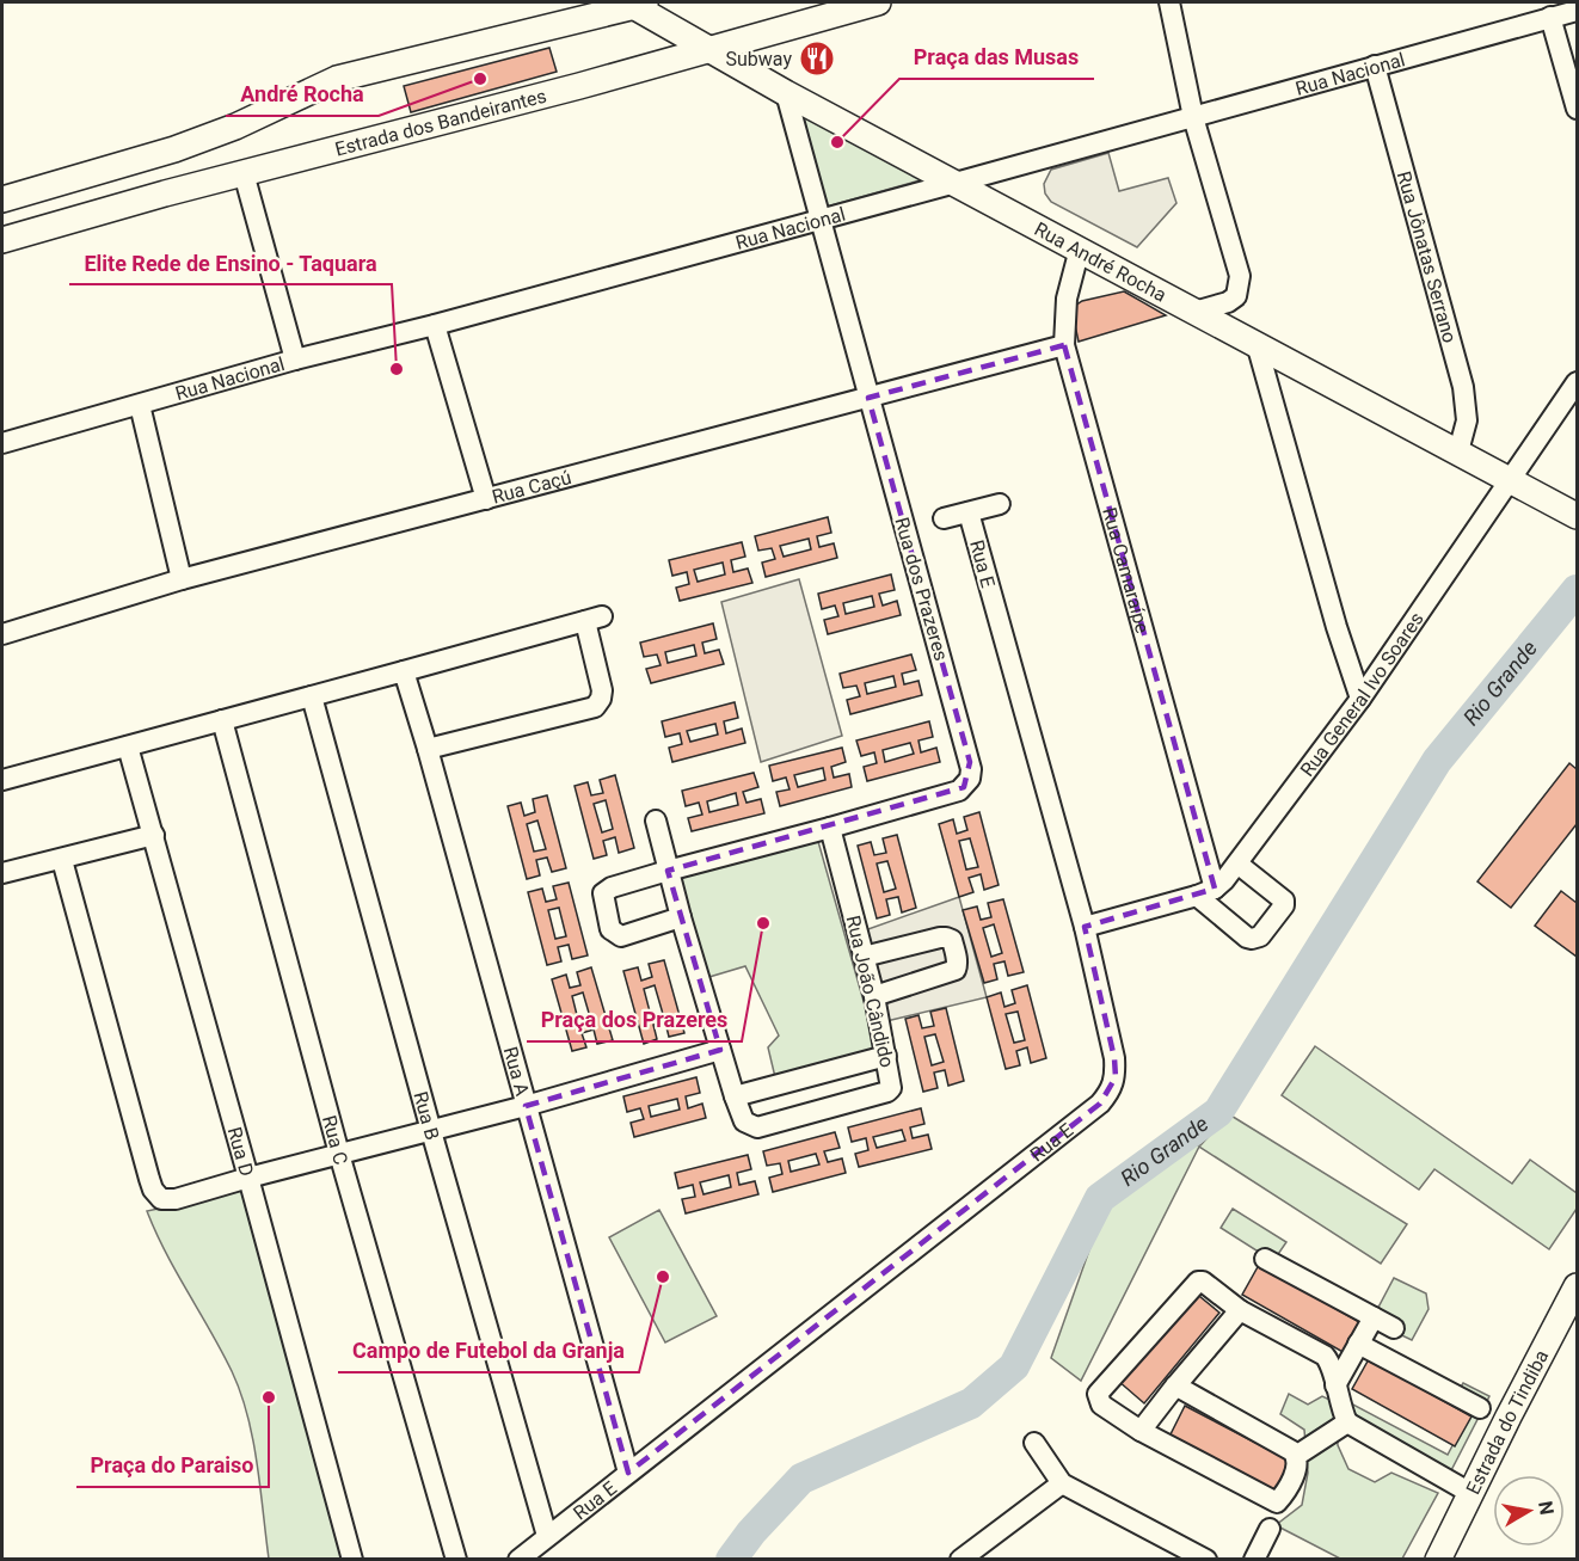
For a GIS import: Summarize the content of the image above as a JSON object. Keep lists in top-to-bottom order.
{
  "streets": {
    "main road": ["Estrada dos Bandeirantes", "Rua André Rocha", "Estrada do Tindiba"],
    "street": [
      "Rua Nacional",
      "Rua Jônatas Serrano",
      "Rua Caçú",
      "Rua E",
      "Rua Camaraípe",
      "Rua dos Prazeres",
      "Rua General Ivo Soares",
      "Rua João Cândido",
      "Rua A",
      "Rua B",
      "Rua C",
      "Rua D"
    ]
  },
  "crossings": [
    ["Rua Nacional", "Rua Jônatas Serrano"],
    ["Rua Nacional", "Rua André Rocha"],
    ["Rua Nacional", "Rua dos Prazeres"],
    ["Estrada dos Bandeirantes", "Rua André Rocha"],
    ["Rua Jônatas Serrano", "Rua André Rocha"],
    ["Rua André Rocha", "Rua Camaraípe"],
    ["Rua André Rocha", "Rua dos Prazeres"],
    ["Rua André Rocha", "Rua General Ivo Soares"],
    ["Rua Caçú", "Rua Camaraípe"],
    ["Rua Caçú", "Rua dos Prazeres"],
    ["Rua E", "Rua A"],
    ["Rua E", "Rua B"],
    ["Rua Camaraípe", "Rua General Ivo Soares"],
    ["Rua dos Prazeres", "Rua João Cândido"]
  ],
  "water": ["Rio Grande"],
  "places": {
    "restaurant": ["Subway"],
    "other": [
      "André Rocha",
      "Praça das Musas",
      "Elite Rede de Ensino - Taquara",
      "Praça dos Prazeres",
      "Campo de Futebol da Granja",
      "Praça do Paraiso"
    ]
  },
  "north": "right"
}
